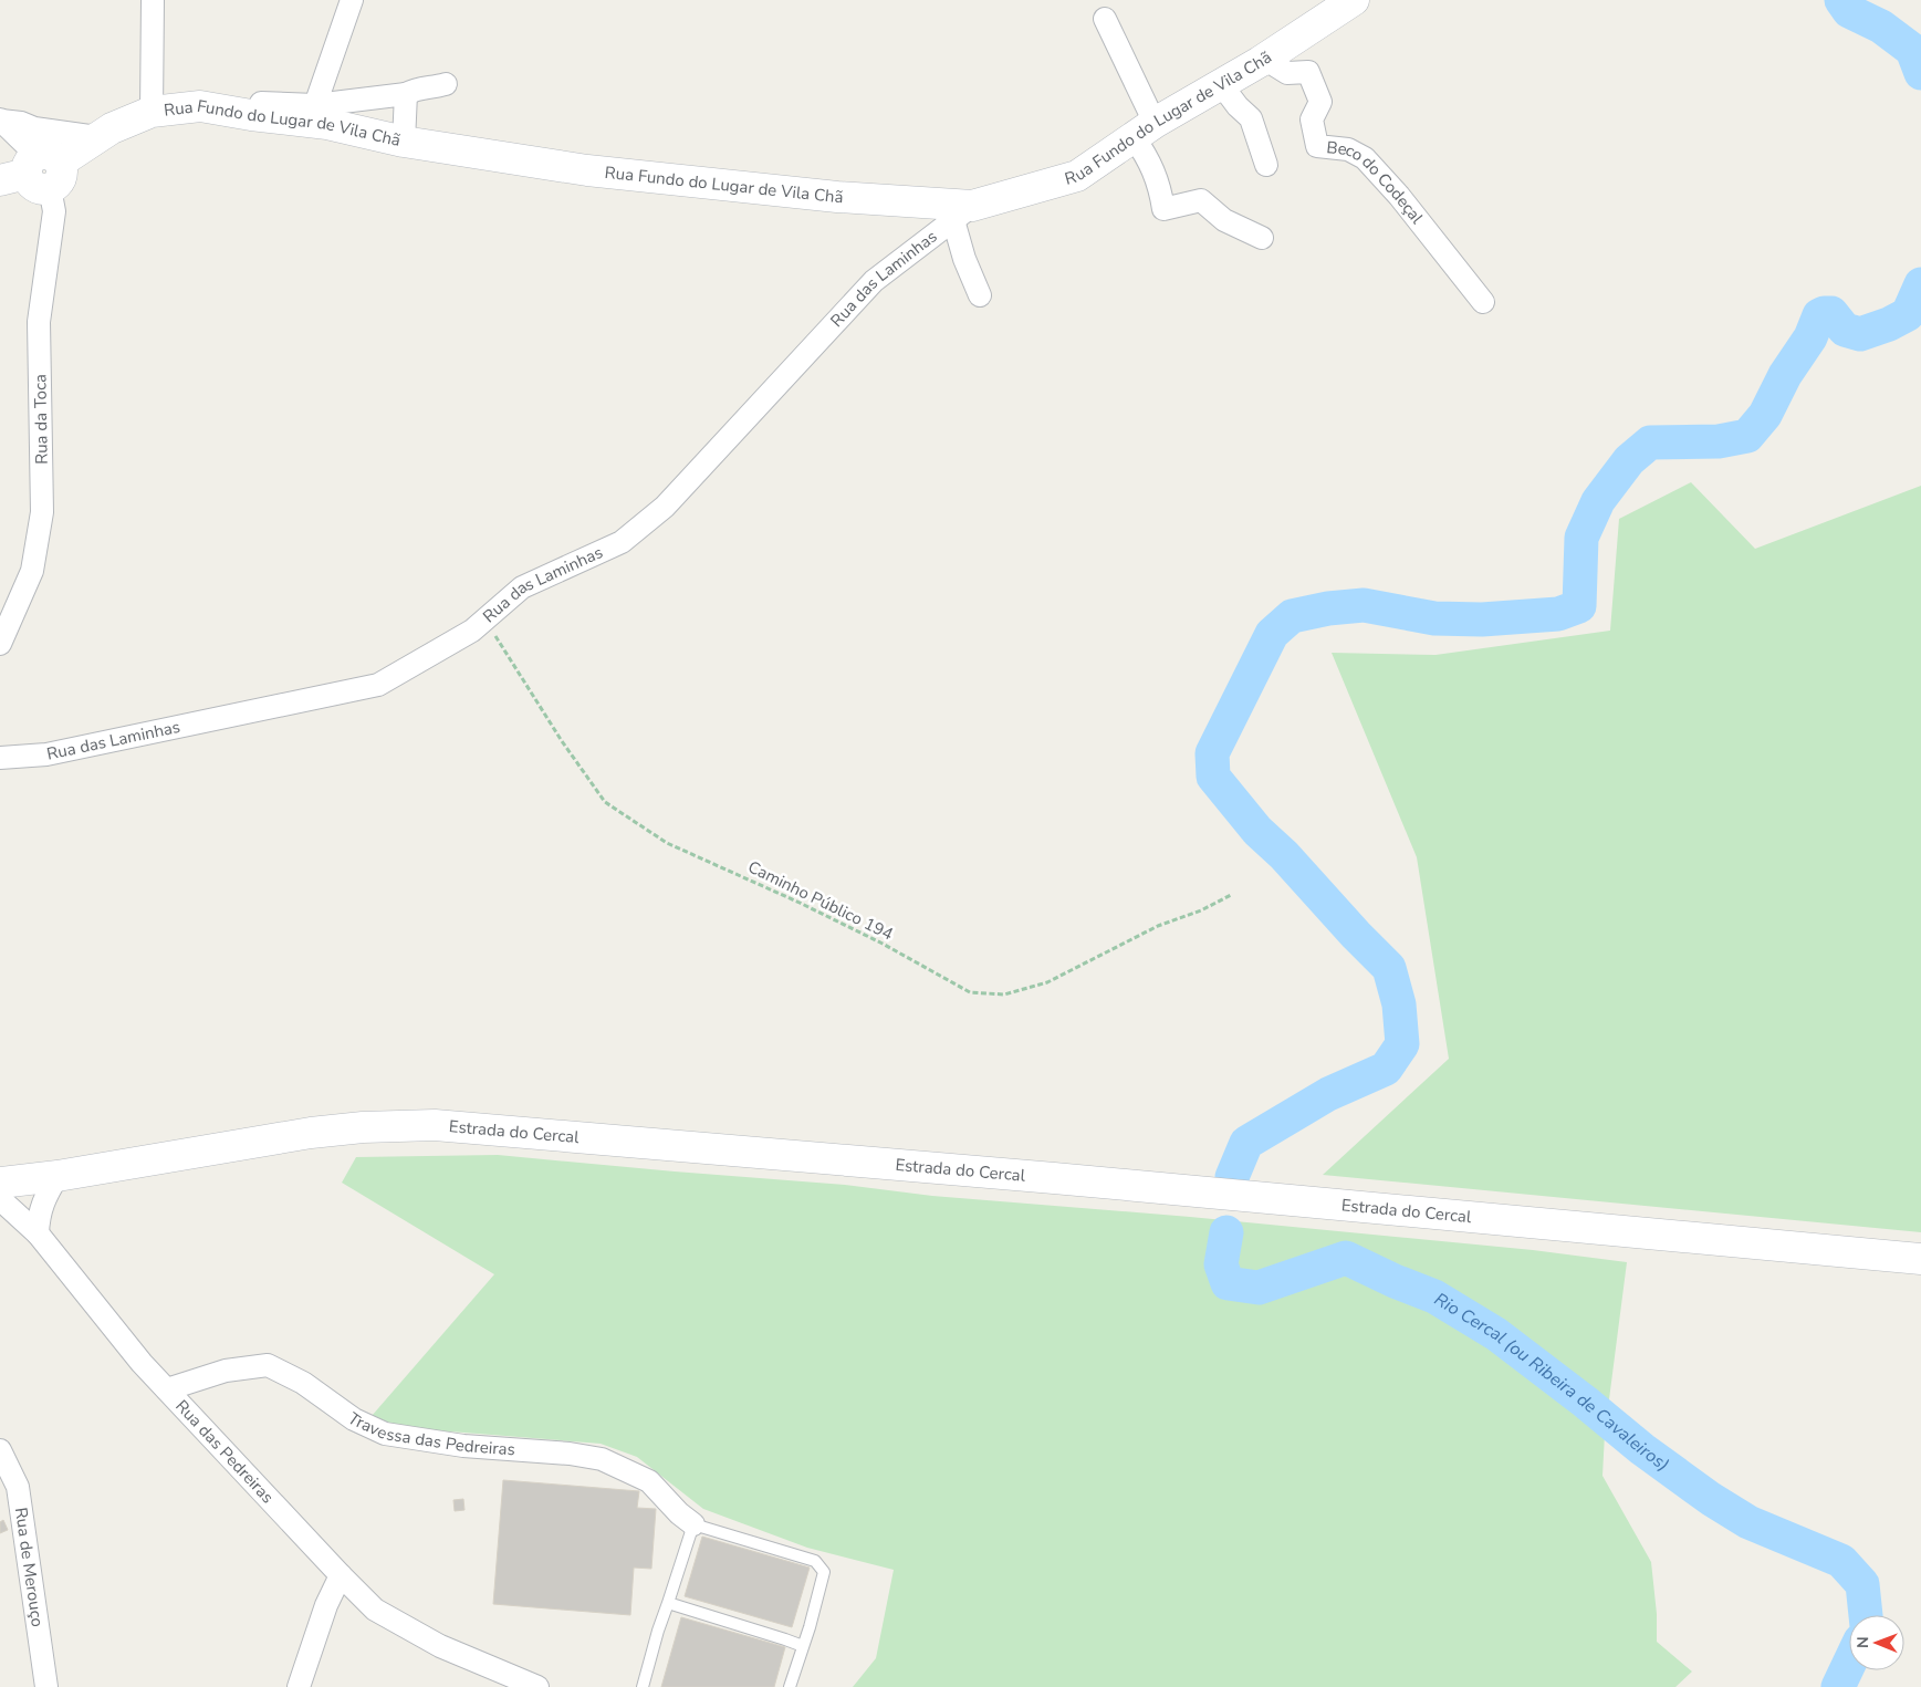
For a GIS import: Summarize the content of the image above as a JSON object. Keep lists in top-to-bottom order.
{
  "streets": {
    "street": [
      "Rua Fundo do Lugar de Vila Chã",
      "Beco do Codeçal",
      "Rua das Laminhas",
      "Rua da Toca",
      "Estrada do Cercal",
      "Travessa das Pedreiras",
      "Rua das Pedreiras",
      "Rua de Merouço"
    ],
    "path": ["Caminho Público 194"]
  },
  "crossings": [
    ["Rua Fundo do Lugar de Vila Chã", "Beco do Codeçal"],
    ["Rua Fundo do Lugar de Vila Chã", "Rua das Laminhas"],
    ["Rua Fundo do Lugar de Vila Chã", "Rua da Toca"],
    ["Rua das Laminhas", "Caminho Público 194"],
    ["Travessa das Pedreiras", "Rua das Pedreiras"]
  ],
  "water": ["Rio Cercal (ou Ribeira de Cavaleiros)"],
  "north": "left"
}
